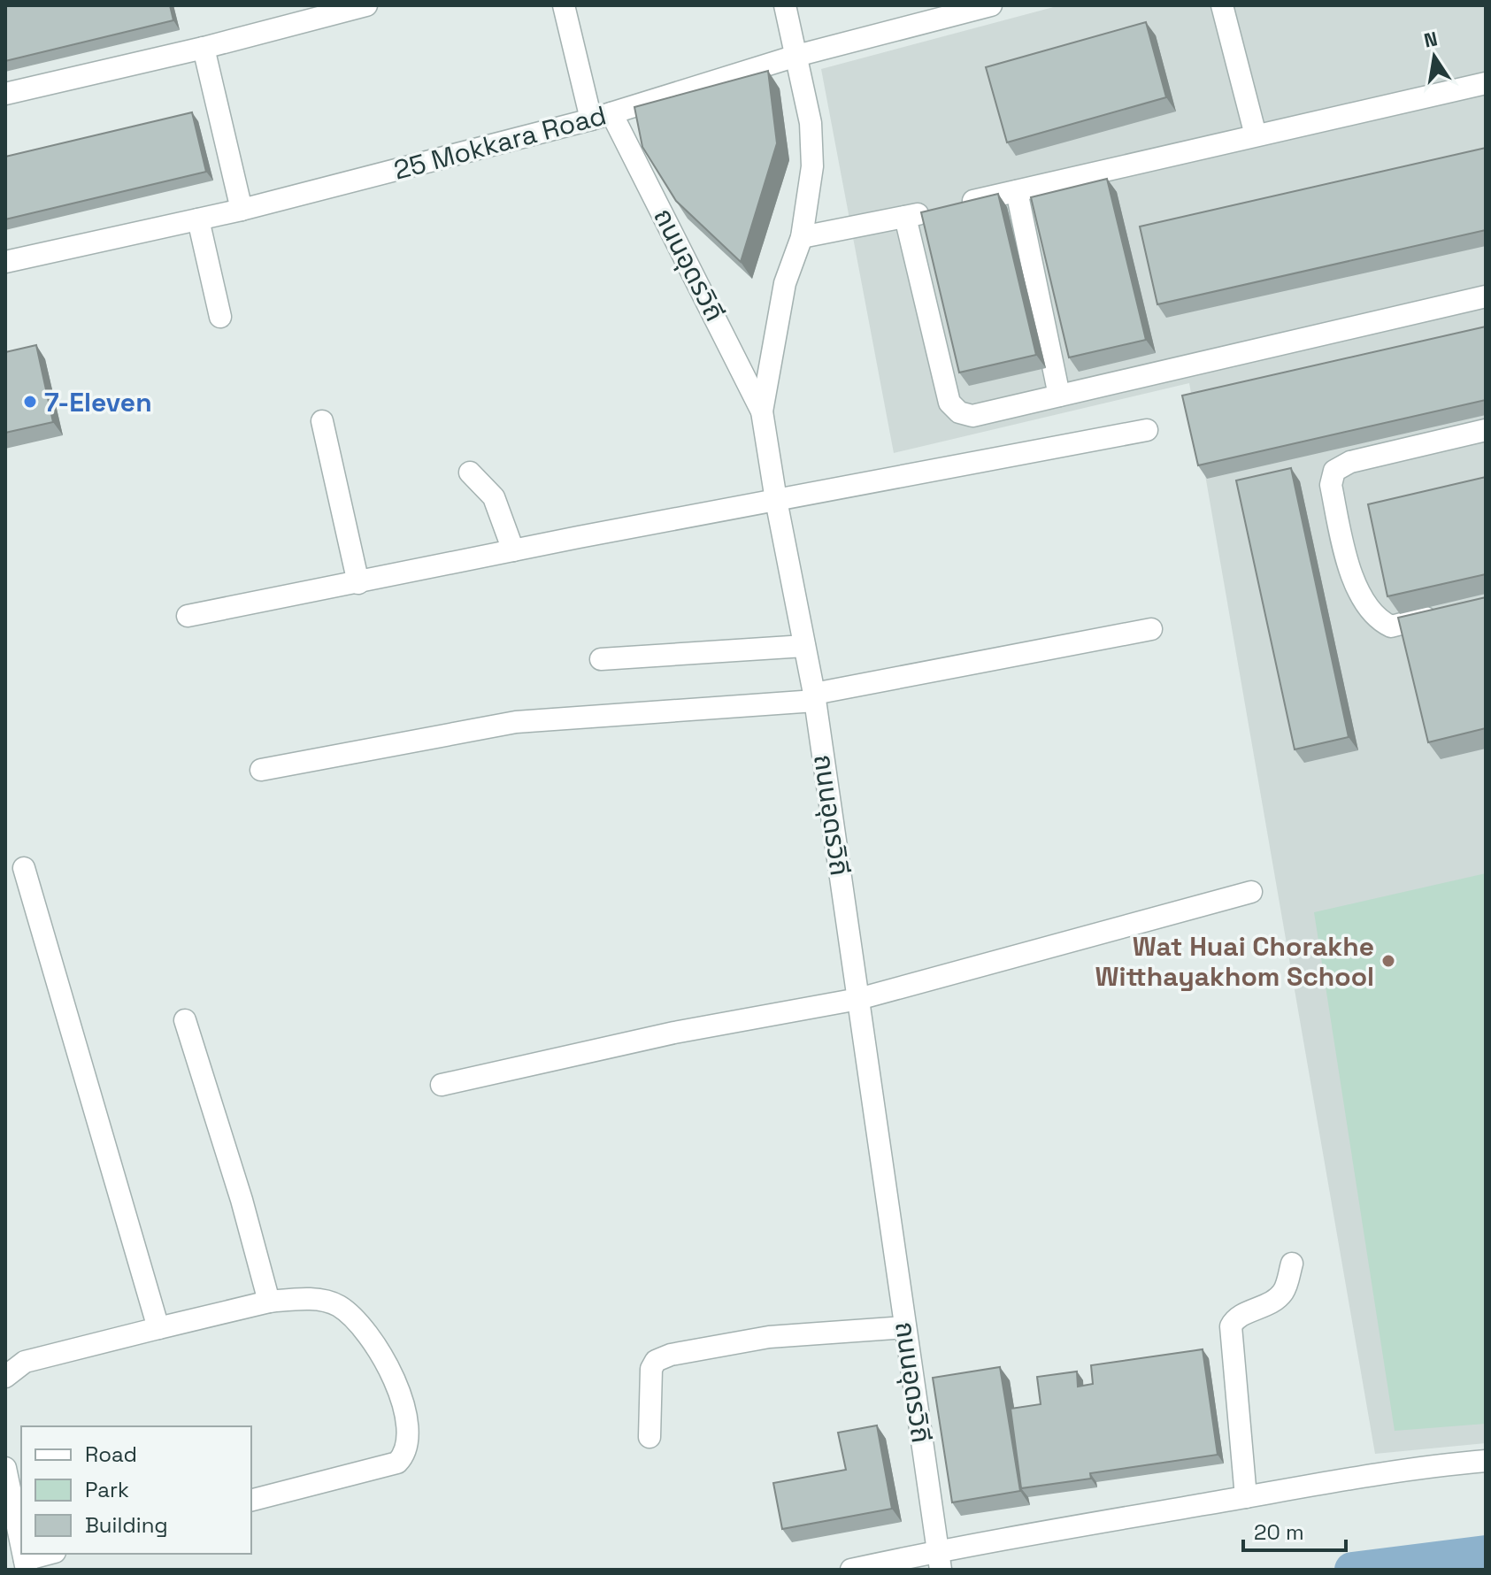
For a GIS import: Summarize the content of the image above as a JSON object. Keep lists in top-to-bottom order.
{
  "streets": {
    "street": ["25 Mokkara Road", "ถนนอุดรวิถี"]
  },
  "crossings": [
    ["25 Mokkara Road", "ถนนอุดรวิถี"]
  ],
  "places": ["7-Eleven", "Wat Huai Chorakhe Witthayakhom School"],
  "legend": ["Road", "Park", "Building"],
  "scale_bar": "20 m",
  "north": "top"
}
